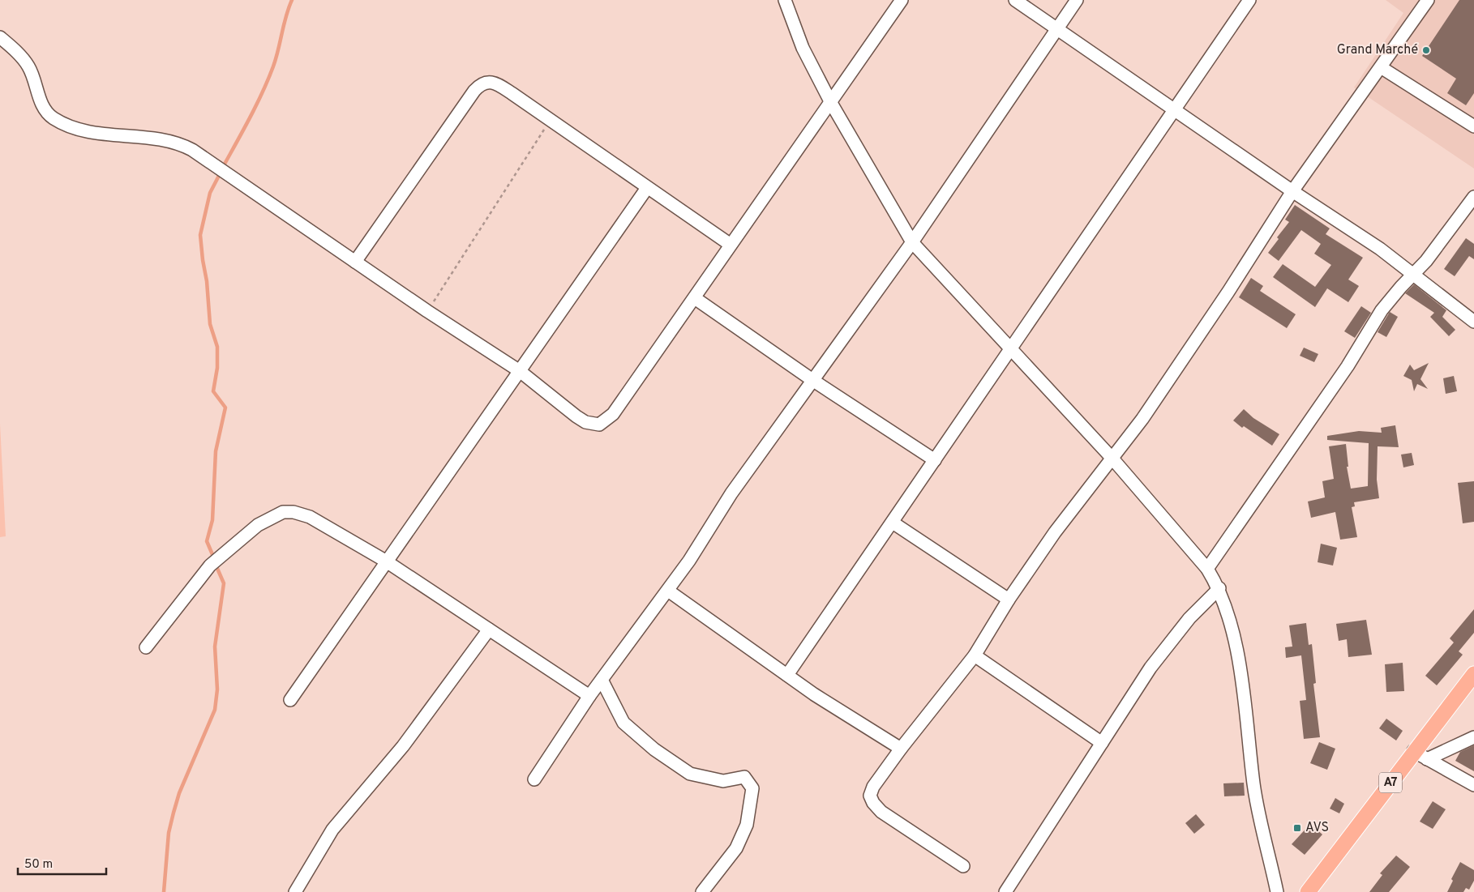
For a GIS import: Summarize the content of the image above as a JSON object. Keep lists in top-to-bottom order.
{
  "streets": {
    "main road": ["A7"]
  },
  "places": {
    "other": ["Grand Marché"],
    "transit": ["AVS"]
  },
  "scale_bar": "50 m"
}
